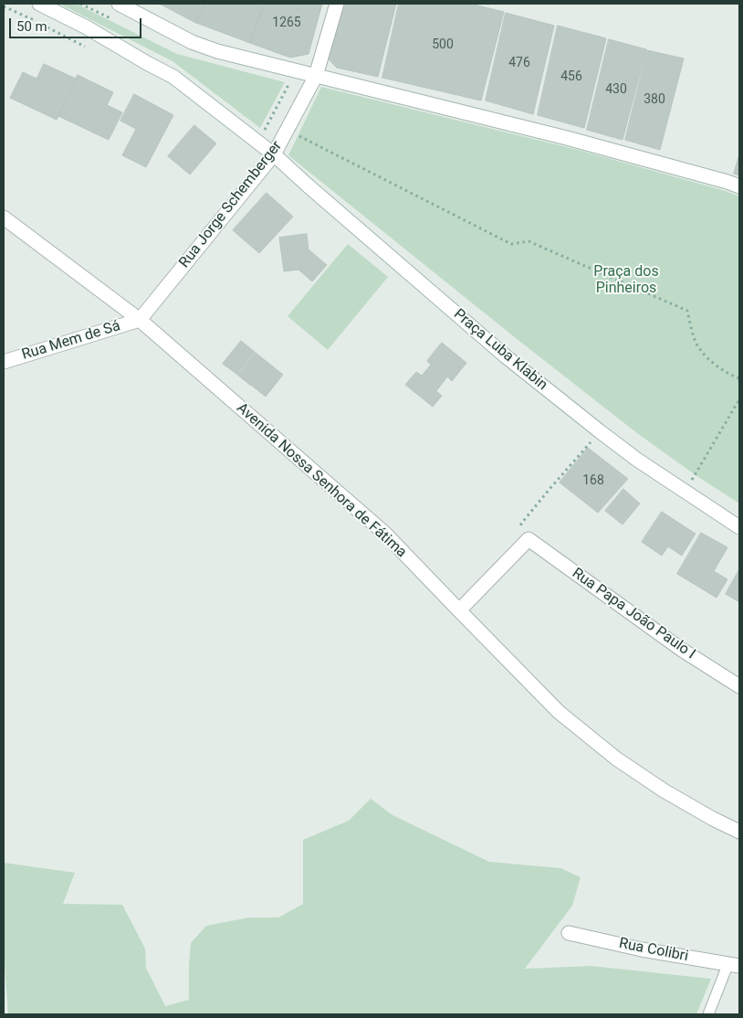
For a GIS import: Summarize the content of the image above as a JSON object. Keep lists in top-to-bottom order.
{
  "streets": {
    "street": [
      "Rua Jorge Schemberger",
      "Rua Mem de Sá",
      "Praça Luba Klabin",
      "Avenida Nossa Senhora de Fátima",
      "Rua Papa João Paulo I",
      "Rua Colibri"
    ]
  },
  "crossings": [
    ["Rua Jorge Schemberger", "Rua Mem de Sá"],
    ["Rua Jorge Schemberger", "Praça Luba Klabin"],
    ["Rua Jorge Schemberger", "Avenida Nossa Senhora de Fátima"],
    ["Rua Mem de Sá", "Avenida Nossa Senhora de Fátima"]
  ],
  "parks": ["Praça dos Pinheiros"],
  "house_numbers": [
    "1265",
    "500",
    "476",
    "456",
    "430",
    "380",
    "168"
  ],
  "scale_bar": "50 m"
}
